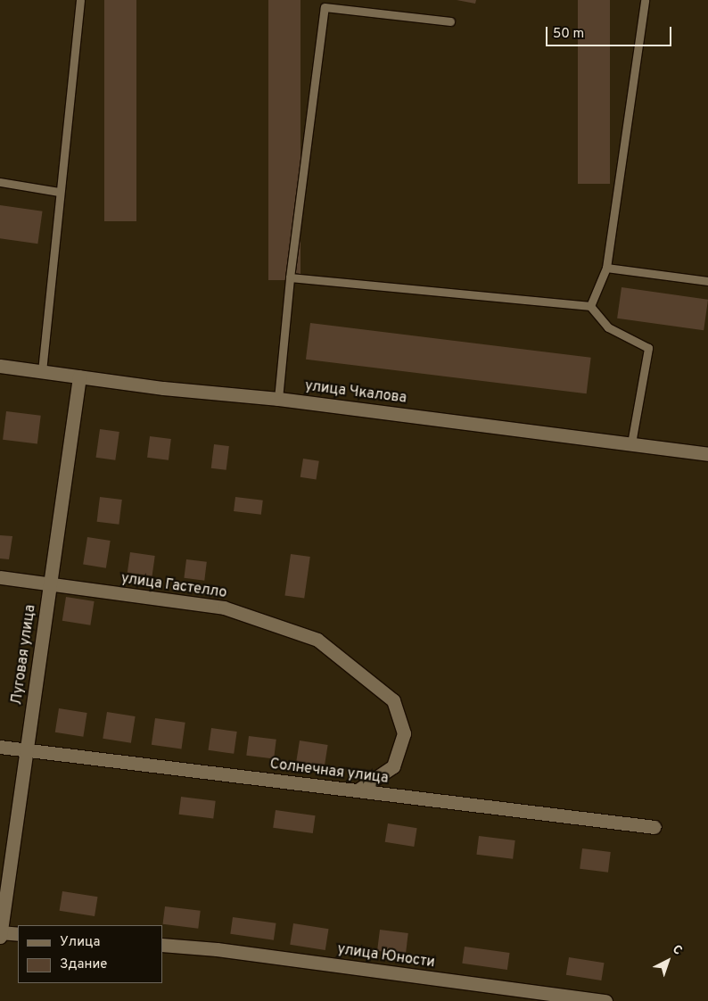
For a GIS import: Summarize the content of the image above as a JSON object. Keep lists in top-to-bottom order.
{
  "streets": {
    "street": [
      "улица Чкалова",
      "улица Гастелло",
      "Луговая улица",
      "Солнечная улица",
      "улица Юности"
    ]
  },
  "crossings": [
    ["улица Чкалова", "Луговая улица"],
    ["улица Гастелло", "Луговая улица"],
    ["улица Гастелло", "Солнечная улица"],
    ["Луговая улица", "Солнечная улица"]
  ],
  "legend": ["Улица", "Здание"],
  "scale_bar": "50 m",
  "north": "top right"
}
